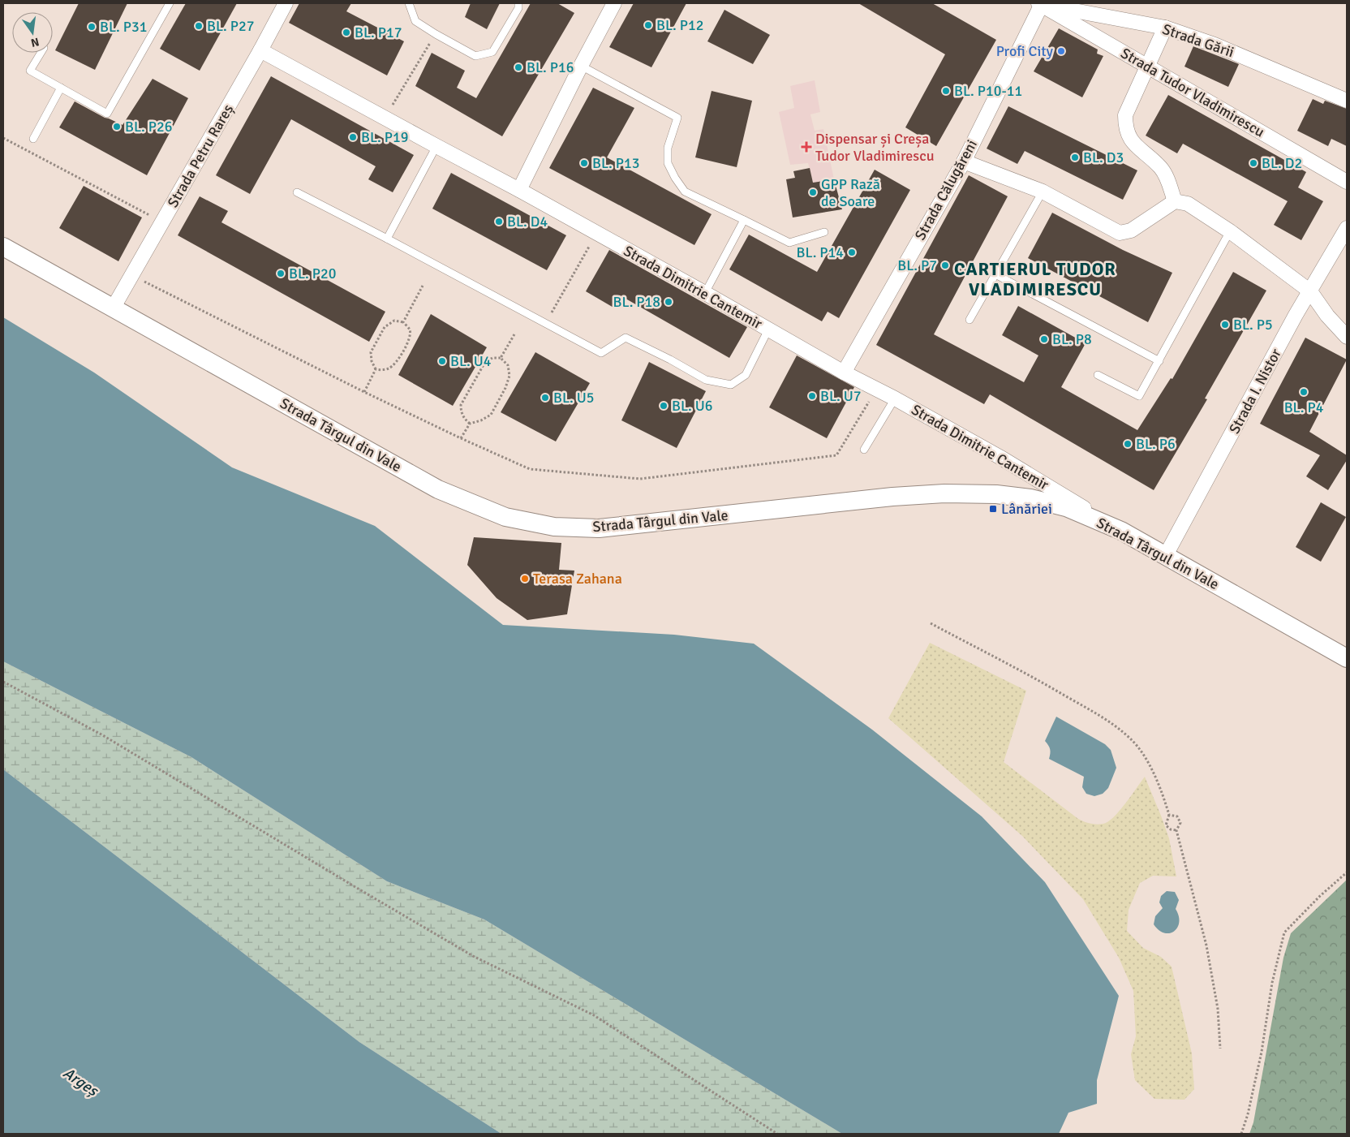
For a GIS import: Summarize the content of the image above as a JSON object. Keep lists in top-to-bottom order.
{
  "streets": {
    "street": [
      "Strada Gării",
      "Strada Tudor Vladimirescu",
      "Strada Petru Rareș",
      "Strada Călugăreni",
      "Strada Dimitrie Cantemir",
      "Strada I. Nistor",
      "Strada Târgul din Vale"
    ]
  },
  "crossings": [
    ["Strada Gării", "Strada Tudor Vladimirescu"],
    ["Strada Gării", "Strada Călugăreni"],
    ["Strada Tudor Vladimirescu", "Strada Călugăreni"],
    ["Strada Petru Rareș", "Strada Dimitrie Cantemir"],
    ["Strada Petru Rareș", "Strada Târgul din Vale"],
    ["Strada Călugăreni", "Strada Dimitrie Cantemir"],
    ["Strada Dimitrie Cantemir", "Strada Târgul din Vale"],
    ["Strada I. Nistor", "Strada Târgul din Vale"]
  ],
  "districts": ["CARTIERUL TUDOR VLADIMIRESCU"],
  "water": ["Argeș"],
  "places": {
    "other": [
      "BL. P12",
      "BL. P27",
      "BL. P31",
      "BL. P17",
      "Profi City",
      "BL. P16",
      "BL. P10-11",
      "BL. P26",
      "BL. P19",
      "BL. D3",
      "BL. P13",
      "BL. D2",
      "GPP Rază de Soare",
      "BL. D4",
      "BL. P14",
      "BL. P7",
      "BL. P20",
      "BL. P18",
      "BL. P5",
      "BL. P8",
      "BL. U4",
      "BL. P4",
      "BL. U7",
      "BL. U5",
      "BL. U6",
      "BL. P6",
      "Terasa Zahana"
    ],
    "health": ["Dispensar și Creșa Tudor Vladimirescu"],
    "transit": ["Lânăriei"]
  },
  "north": "bottom"
}
